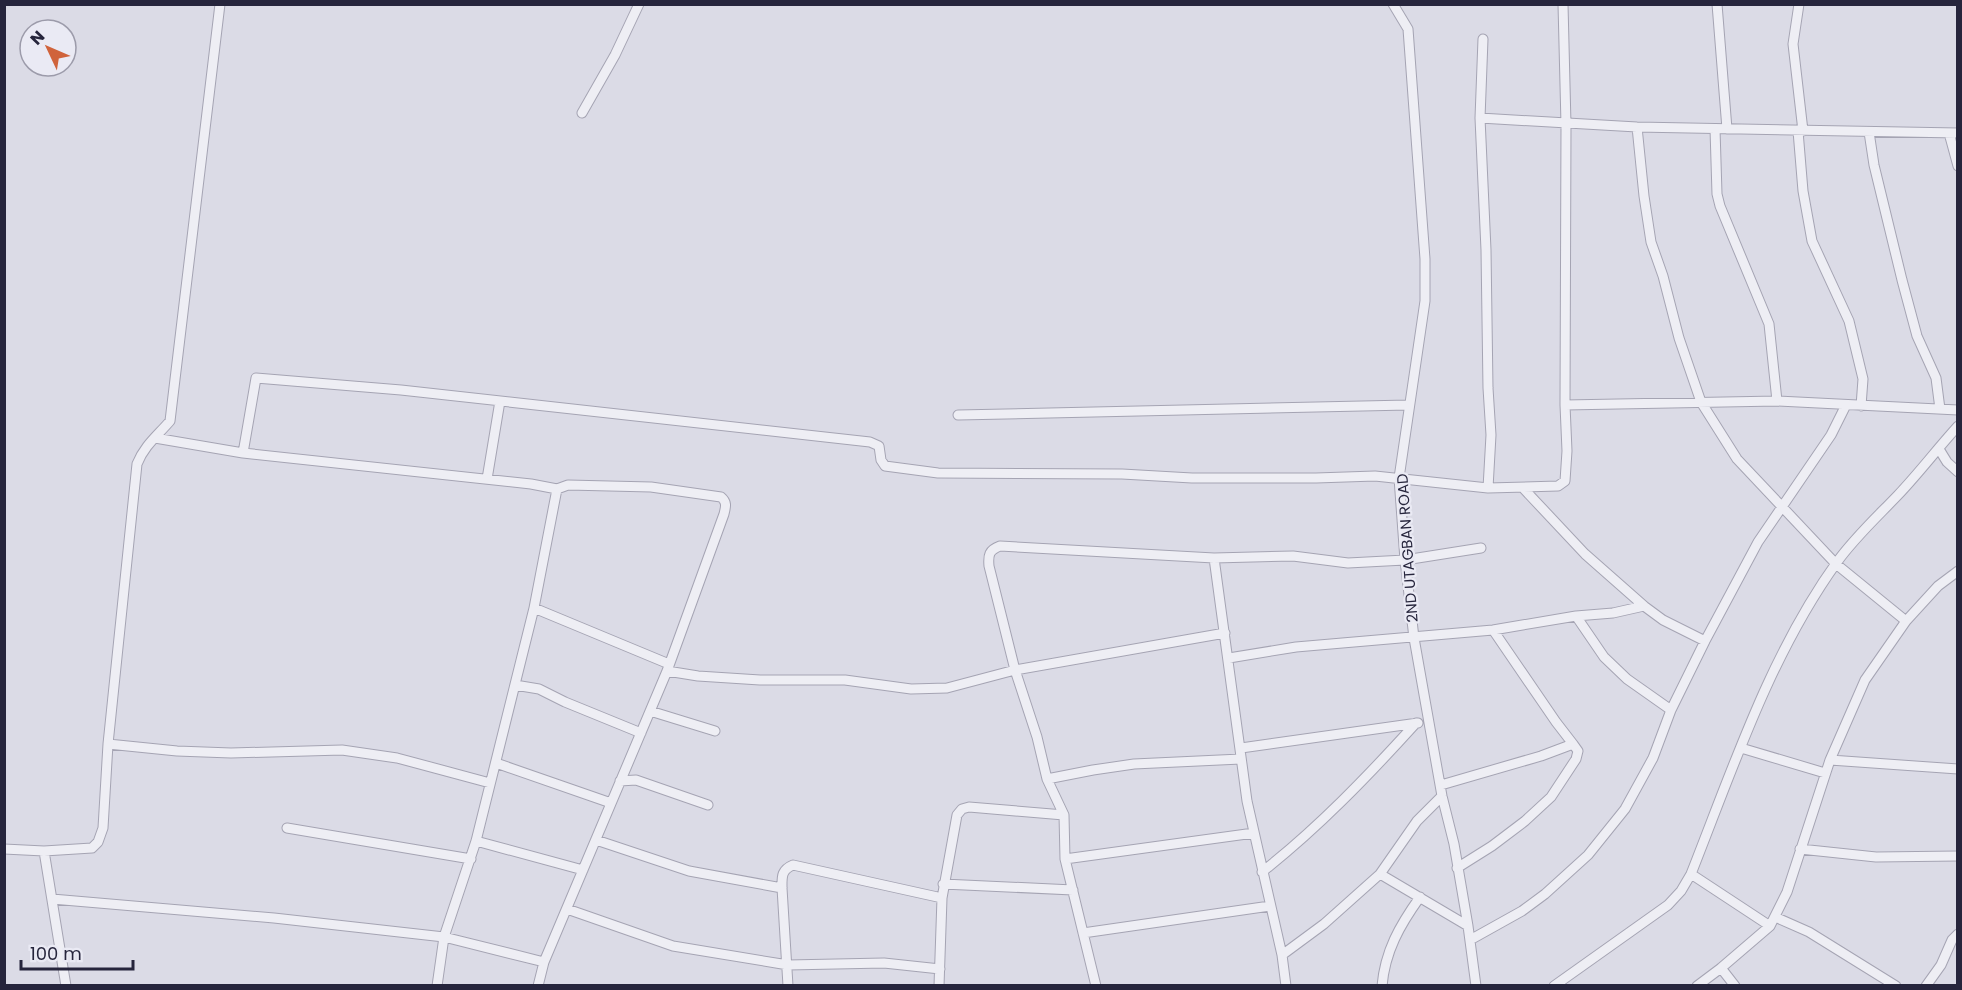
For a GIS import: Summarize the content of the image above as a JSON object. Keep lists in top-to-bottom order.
{
  "streets": {
    "street": ["2ND UTAGBAN ROAD"]
  },
  "scale_bar": "100 m",
  "north": "top left"
}
